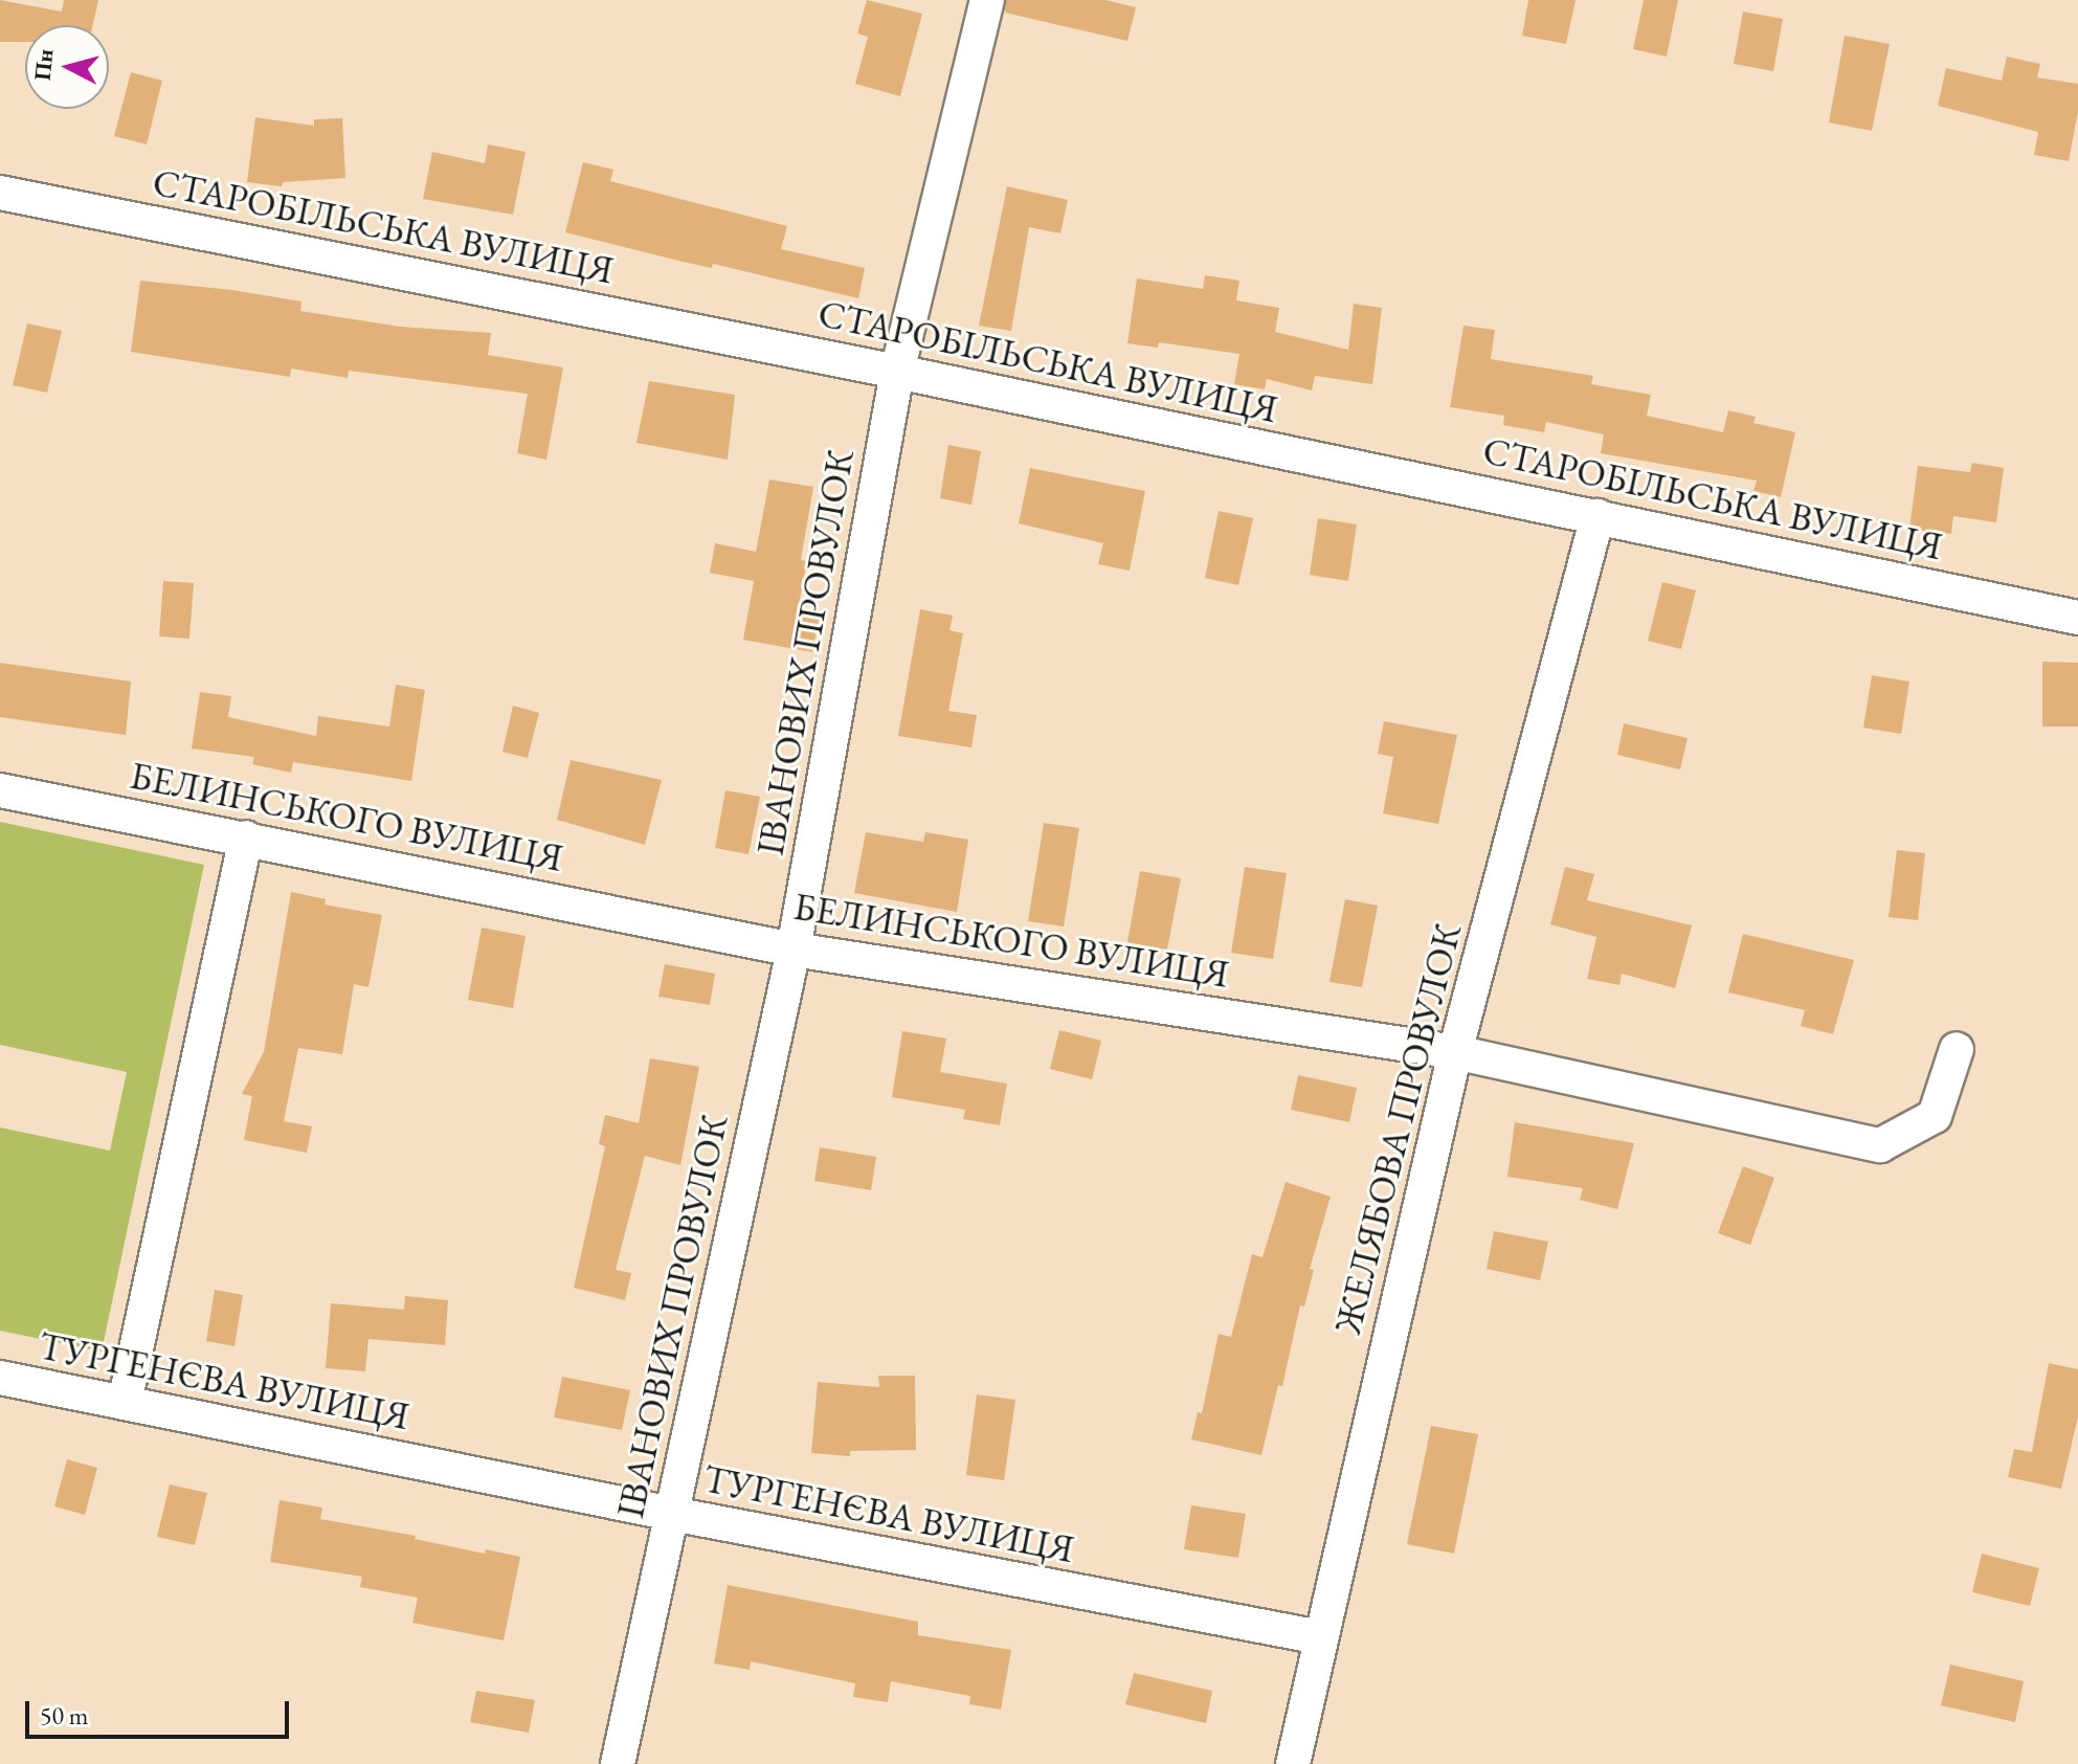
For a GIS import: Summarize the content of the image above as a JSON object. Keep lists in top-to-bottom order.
{
  "streets": {
    "street": [
      "СТАРОБІЛЬСЬКА ВУЛИЦЯ",
      "ІВАНОВИХ ПРОВУЛОК",
      "БЕЛИНСЬКОГО ВУЛИЦЯ",
      "ЖЕЛЯБОВА ПРОВУЛОК",
      "ТУРГЕНЄВА ВУЛИЦЯ"
    ]
  },
  "crossings": [
    ["СТАРОБІЛЬСЬКА ВУЛИЦЯ", "ІВАНОВИХ ПРОВУЛОК"],
    ["СТАРОБІЛЬСЬКА ВУЛИЦЯ", "ЖЕЛЯБОВА ПРОВУЛОК"],
    ["ІВАНОВИХ ПРОВУЛОК", "БЕЛИНСЬКОГО ВУЛИЦЯ"],
    ["ІВАНОВИХ ПРОВУЛОК", "ТУРГЕНЄВА ВУЛИЦЯ"],
    ["БЕЛИНСЬКОГО ВУЛИЦЯ", "ЖЕЛЯБОВА ПРОВУЛОК"],
    ["ЖЕЛЯБОВА ПРОВУЛОК", "ТУРГЕНЄВА ВУЛИЦЯ"]
  ],
  "scale_bar": "50 m",
  "north": "left"
}
